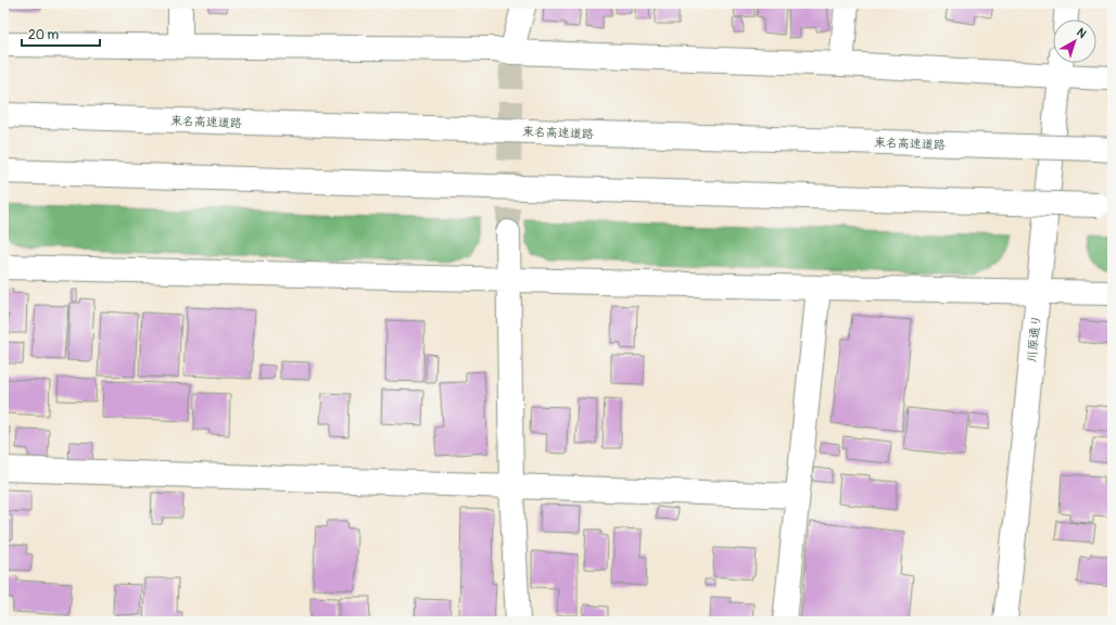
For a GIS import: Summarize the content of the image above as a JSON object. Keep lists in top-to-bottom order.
{
  "streets": {
    "main road": ["東名高速道路", "川原通り"]
  },
  "scale_bar": "20 m",
  "north": "top right"
}
